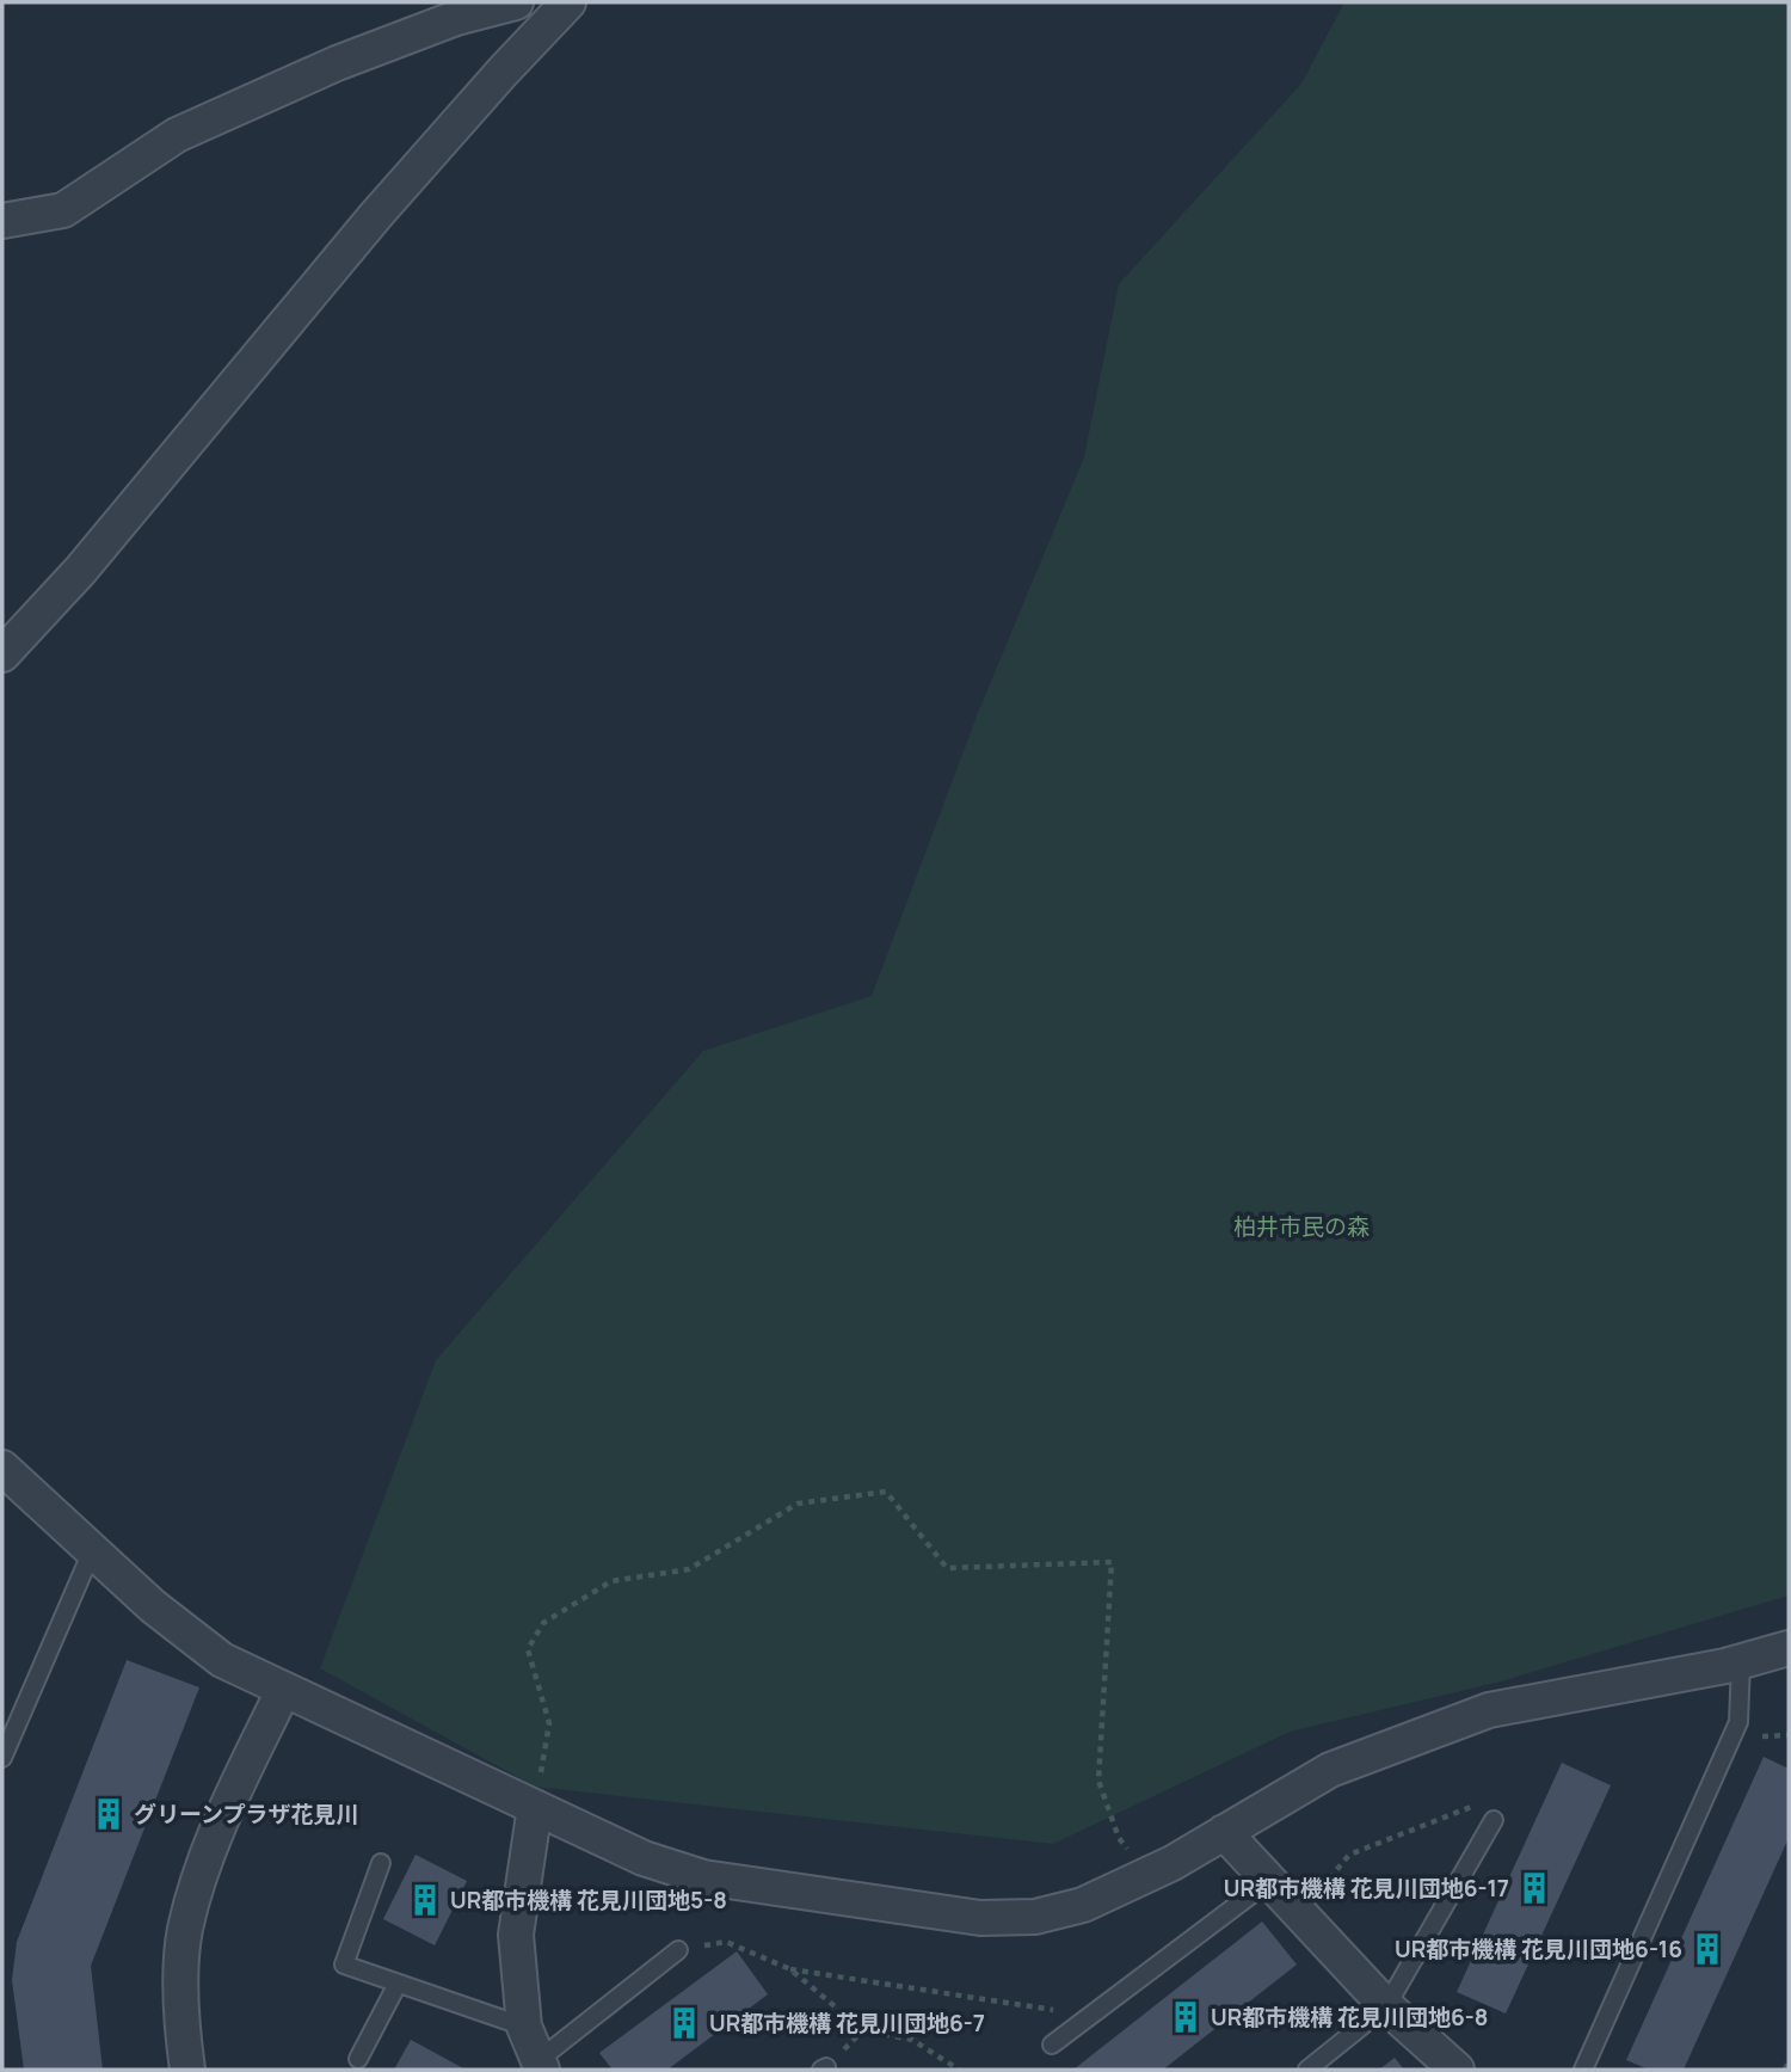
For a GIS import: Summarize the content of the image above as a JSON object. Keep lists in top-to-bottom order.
{
  "parks": ["柏井市民の森"],
  "places": {
    "building": [
      "グリーンプラザ花見川",
      "UR都市機構 花見川団地6-17",
      "UR都市機構 花見川団地5-8",
      "UR都市機構 花見川団地6-16",
      "UR都市機構 花見川団地6-8",
      "UR都市機構 花見川団地6-7"
    ]
  }
}
